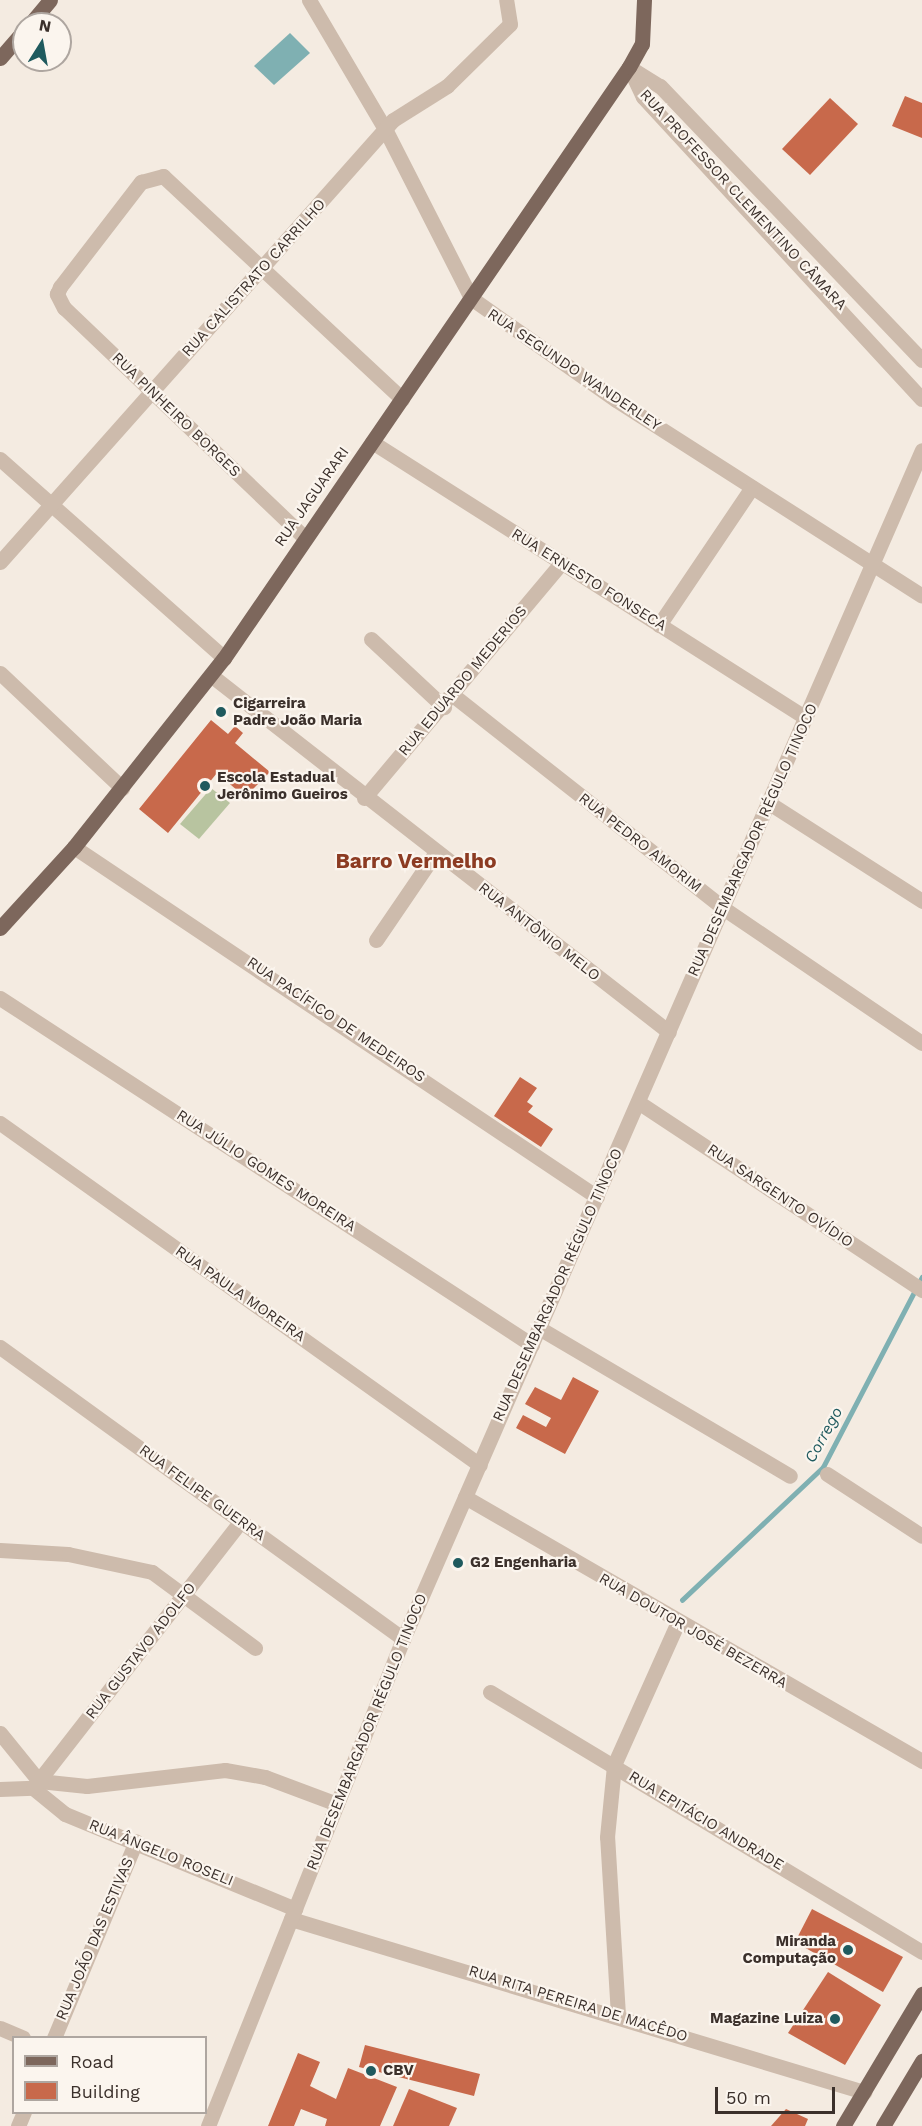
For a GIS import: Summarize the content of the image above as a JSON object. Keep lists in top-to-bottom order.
{
  "streets": {
    "main road": ["RUA JAGUARARI"],
    "street": [
      "RUA PROFESSOR CLEMENTINO CÂMARA",
      "RUA CALISTRATO CARRILHO",
      "RUA SEGUNDO WANDERLEY",
      "RUA PINHEIRO BORGES",
      "RUA ERNESTO FONSECA",
      "RUA EDUARDO MEDERIOS",
      "RUA DESEMBARGADOR RÉGULO TINOCO",
      "RUA PEDRO AMORIM",
      "RUA ANTÔNIO MELO",
      "RUA PACÍFICO DE MEDEIROS",
      "RUA JÚLIO GOMES MOREIRA",
      "RUA SARGENTO OVÍDIO",
      "RUA PAULA MOREIRA",
      "RUA FELIPE GUERRA",
      "RUA DOUTOR JOSÉ BEZERRA",
      "RUA GUSTAVO ADOLFO",
      "RUA EPITÁCIO ANDRADE",
      "RUA ÂNGELO ROSELI",
      "RUA JOÃO DAS ESTIVAS",
      "RUA RITA PEREIRA DE MACÊDO"
    ]
  },
  "crossings": [
    ["RUA PROFESSOR CLEMENTINO CÂMARA", "RUA JAGUARARI"],
    ["RUA CALISTRATO CARRILHO", "RUA SEGUNDO WANDERLEY"],
    ["RUA CALISTRATO CARRILHO", "RUA PINHEIRO BORGES"],
    ["RUA SEGUNDO WANDERLEY", "RUA JAGUARARI"],
    ["RUA SEGUNDO WANDERLEY", "RUA DESEMBARGADOR RÉGULO TINOCO"],
    ["RUA PINHEIRO BORGES", "RUA JAGUARARI"],
    ["RUA JAGUARARI", "RUA ERNESTO FONSECA"],
    ["RUA JAGUARARI", "RUA ANTÔNIO MELO"],
    ["RUA JAGUARARI", "RUA PACÍFICO DE MEDEIROS"],
    ["RUA ERNESTO FONSECA", "RUA EDUARDO MEDERIOS"],
    ["RUA ERNESTO FONSECA", "RUA DESEMBARGADOR RÉGULO TINOCO"],
    ["RUA EDUARDO MEDERIOS", "RUA PEDRO AMORIM"],
    ["RUA EDUARDO MEDERIOS", "RUA ANTÔNIO MELO"],
    ["RUA DESEMBARGADOR RÉGULO TINOCO", "RUA PEDRO AMORIM"],
    ["RUA DESEMBARGADOR RÉGULO TINOCO", "RUA ANTÔNIO MELO"],
    ["RUA DESEMBARGADOR RÉGULO TINOCO", "RUA PACÍFICO DE MEDEIROS"],
    ["RUA DESEMBARGADOR RÉGULO TINOCO", "RUA JÚLIO GOMES MOREIRA"],
    ["RUA DESEMBARGADOR RÉGULO TINOCO", "RUA SARGENTO OVÍDIO"],
    ["RUA DESEMBARGADOR RÉGULO TINOCO", "RUA PAULA MOREIRA"],
    ["RUA DESEMBARGADOR RÉGULO TINOCO", "RUA FELIPE GUERRA"],
    ["RUA DESEMBARGADOR RÉGULO TINOCO", "RUA DOUTOR JOSÉ BEZERRA"],
    ["RUA DESEMBARGADOR RÉGULO TINOCO", "RUA ÂNGELO ROSELI"],
    ["RUA DESEMBARGADOR RÉGULO TINOCO", "RUA RITA PEREIRA DE MACÊDO"],
    ["RUA FELIPE GUERRA", "RUA GUSTAVO ADOLFO"],
    ["RUA GUSTAVO ADOLFO", "RUA ÂNGELO ROSELI"],
    ["RUA ÂNGELO ROSELI", "RUA JOÃO DAS ESTIVAS"],
    ["RUA ÂNGELO ROSELI", "RUA RITA PEREIRA DE MACÊDO"]
  ],
  "districts": ["Barro Vermelho"],
  "water": ["Corrego"],
  "places": [
    "Cigarreira Padre João Maria",
    "Escola Estadual Jerônimo Gueiros",
    "G2 Engenharia",
    "Miranda Computação",
    "Magazine Luiza",
    "CBV"
  ],
  "legend": ["Road", "Building"],
  "scale_bar": "50 m",
  "north": "top"
}
